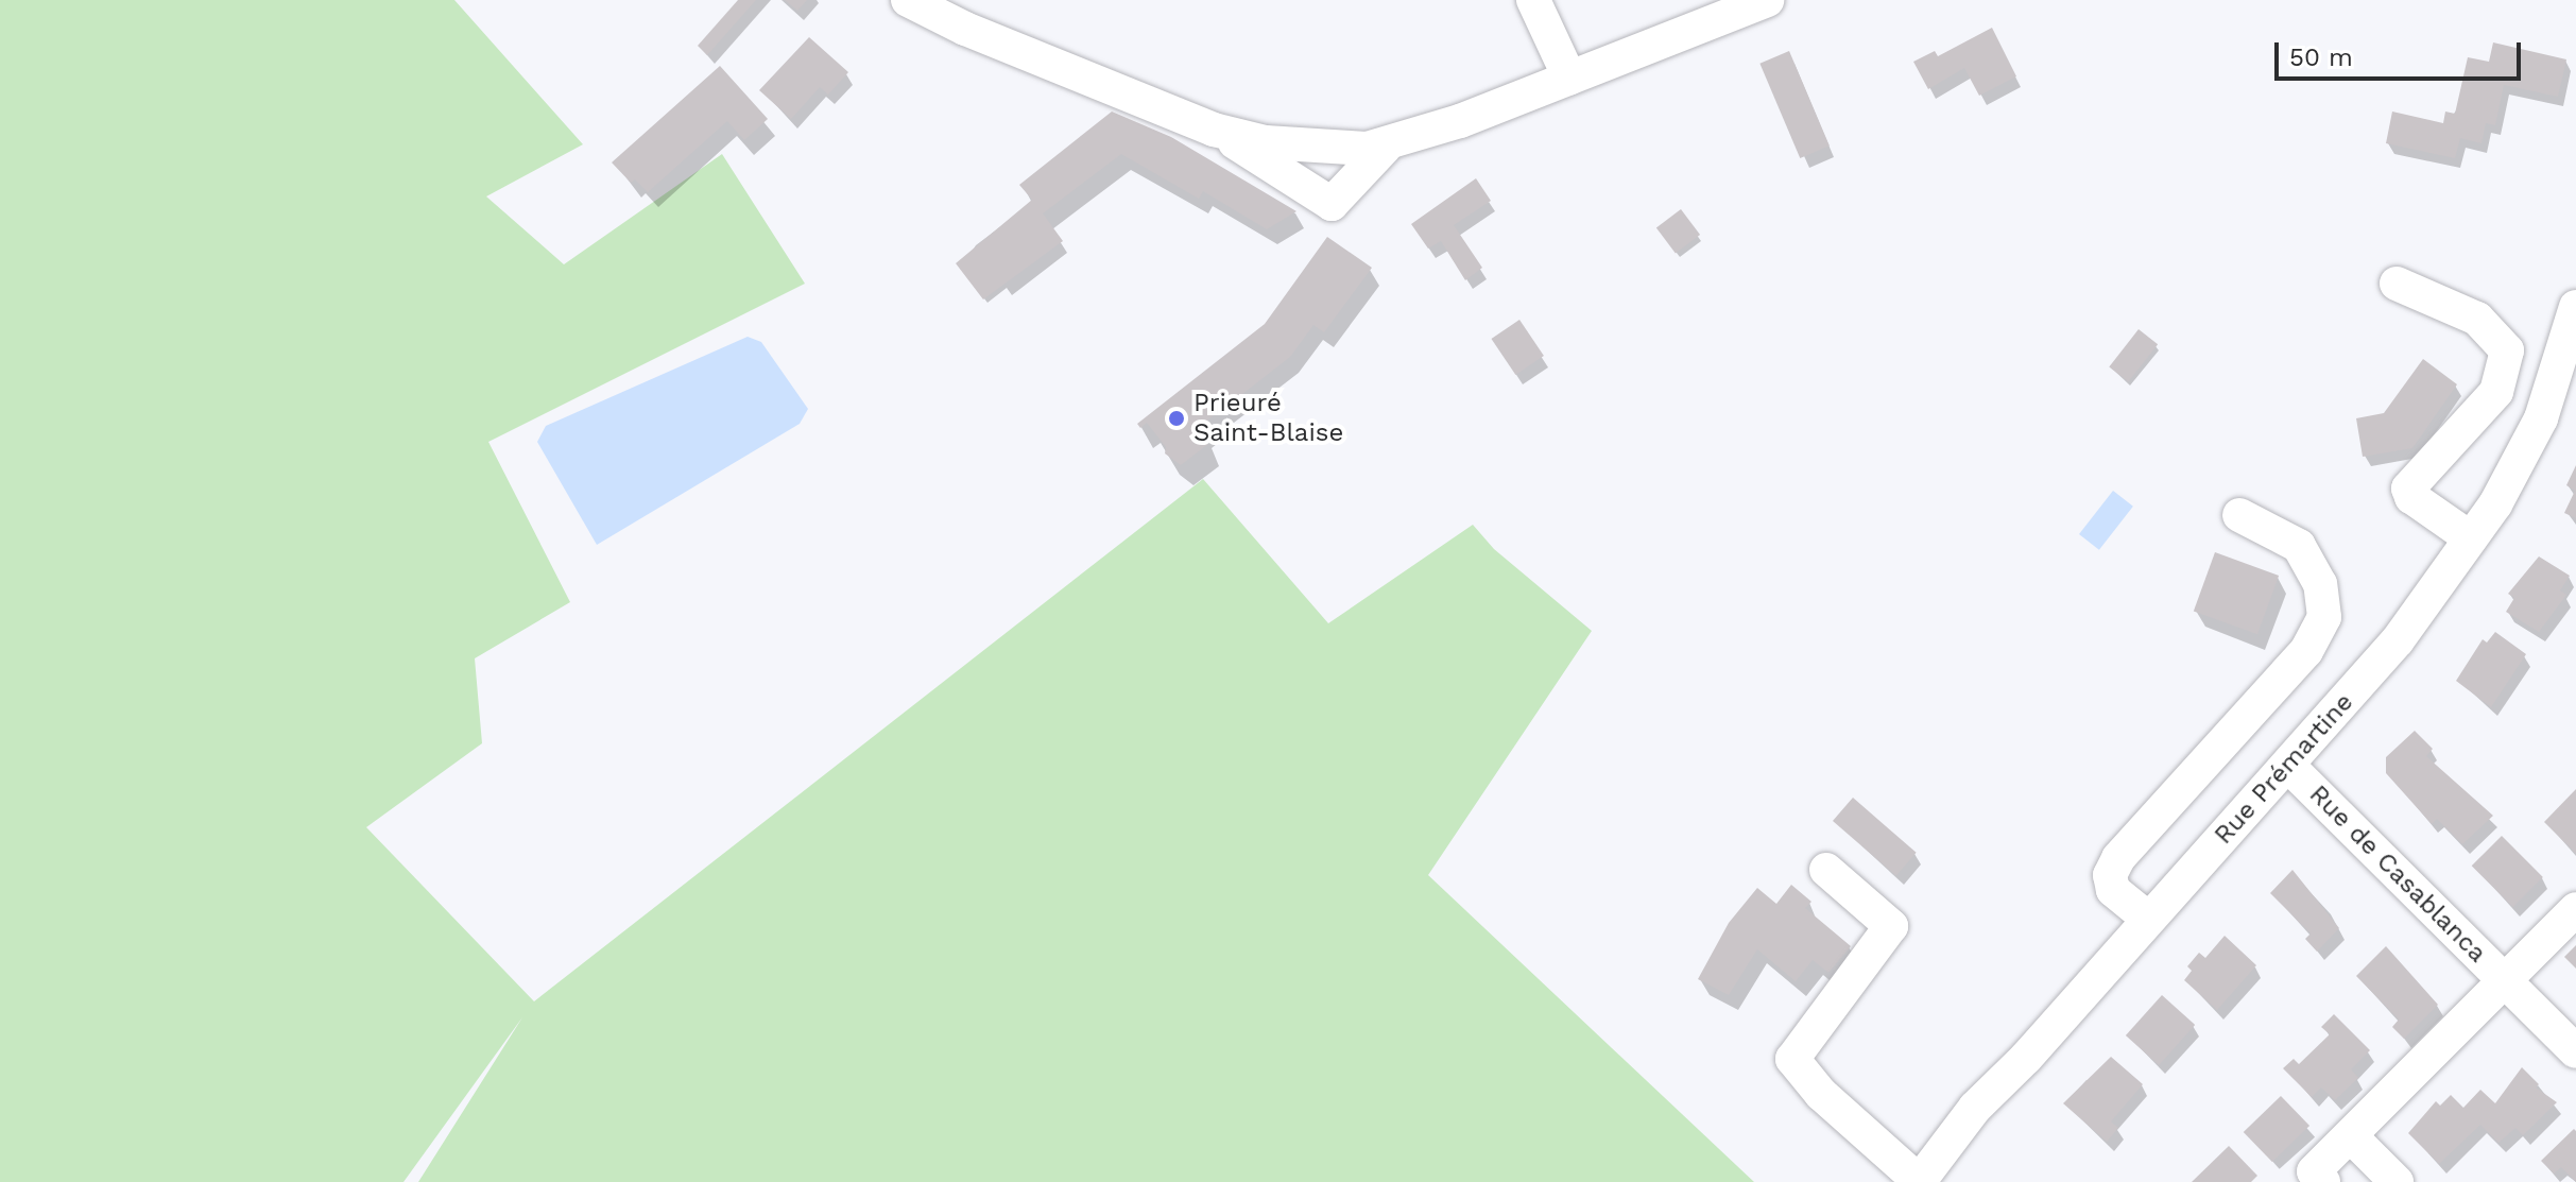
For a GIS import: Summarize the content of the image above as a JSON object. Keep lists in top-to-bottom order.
{
  "streets": {
    "street": ["Rue Prémartine", "Rue de Casablanca"]
  },
  "crossings": [
    ["Rue Prémartine", "Rue de Casablanca"]
  ],
  "places": ["Prieuré Saint-Blaise"],
  "scale_bar": "50 m"
}
